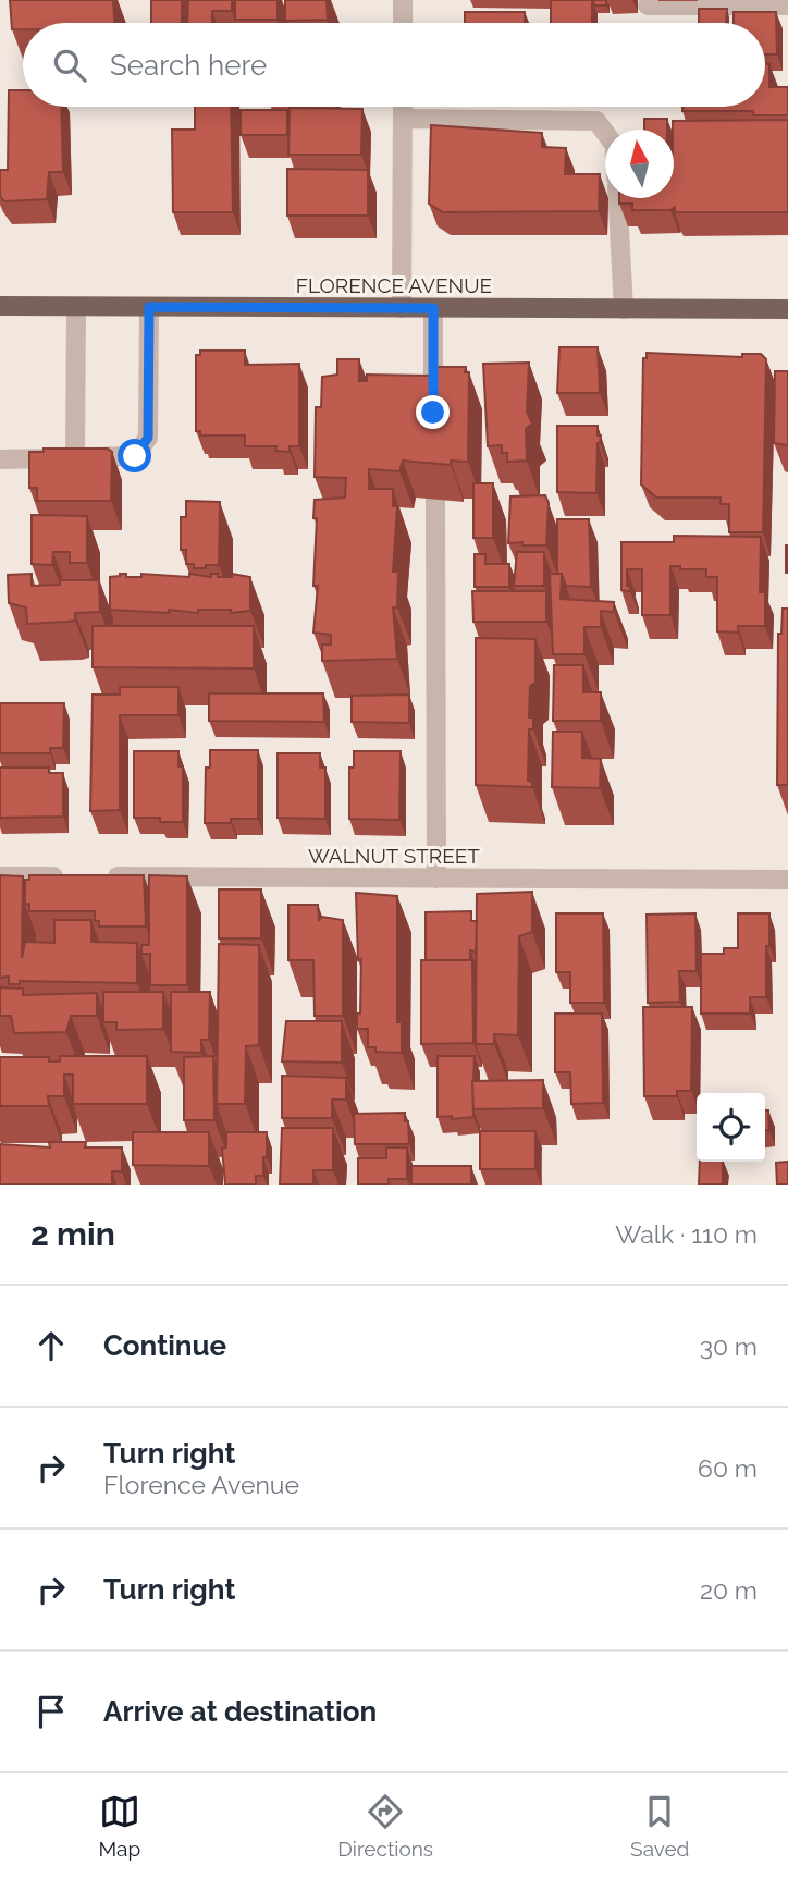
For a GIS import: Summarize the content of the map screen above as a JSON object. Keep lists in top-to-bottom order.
{
  "streets": {
    "main road": ["FLORENCE AVENUE"],
    "street": ["WALNUT STREET"]
  },
  "north": "top",
  "page": {
    "search": "Search here",
    "heading": ["2 min", "Walk · 110 m"],
    "list": [
      ["Continue", "30 m"],
      ["Turn right", "Florence Avenue", "60 m"],
      ["Turn right", "20 m"],
      "Arrive at destination"
    ],
    "nav": ["Map", "Directions", "Saved"]
  }
}
